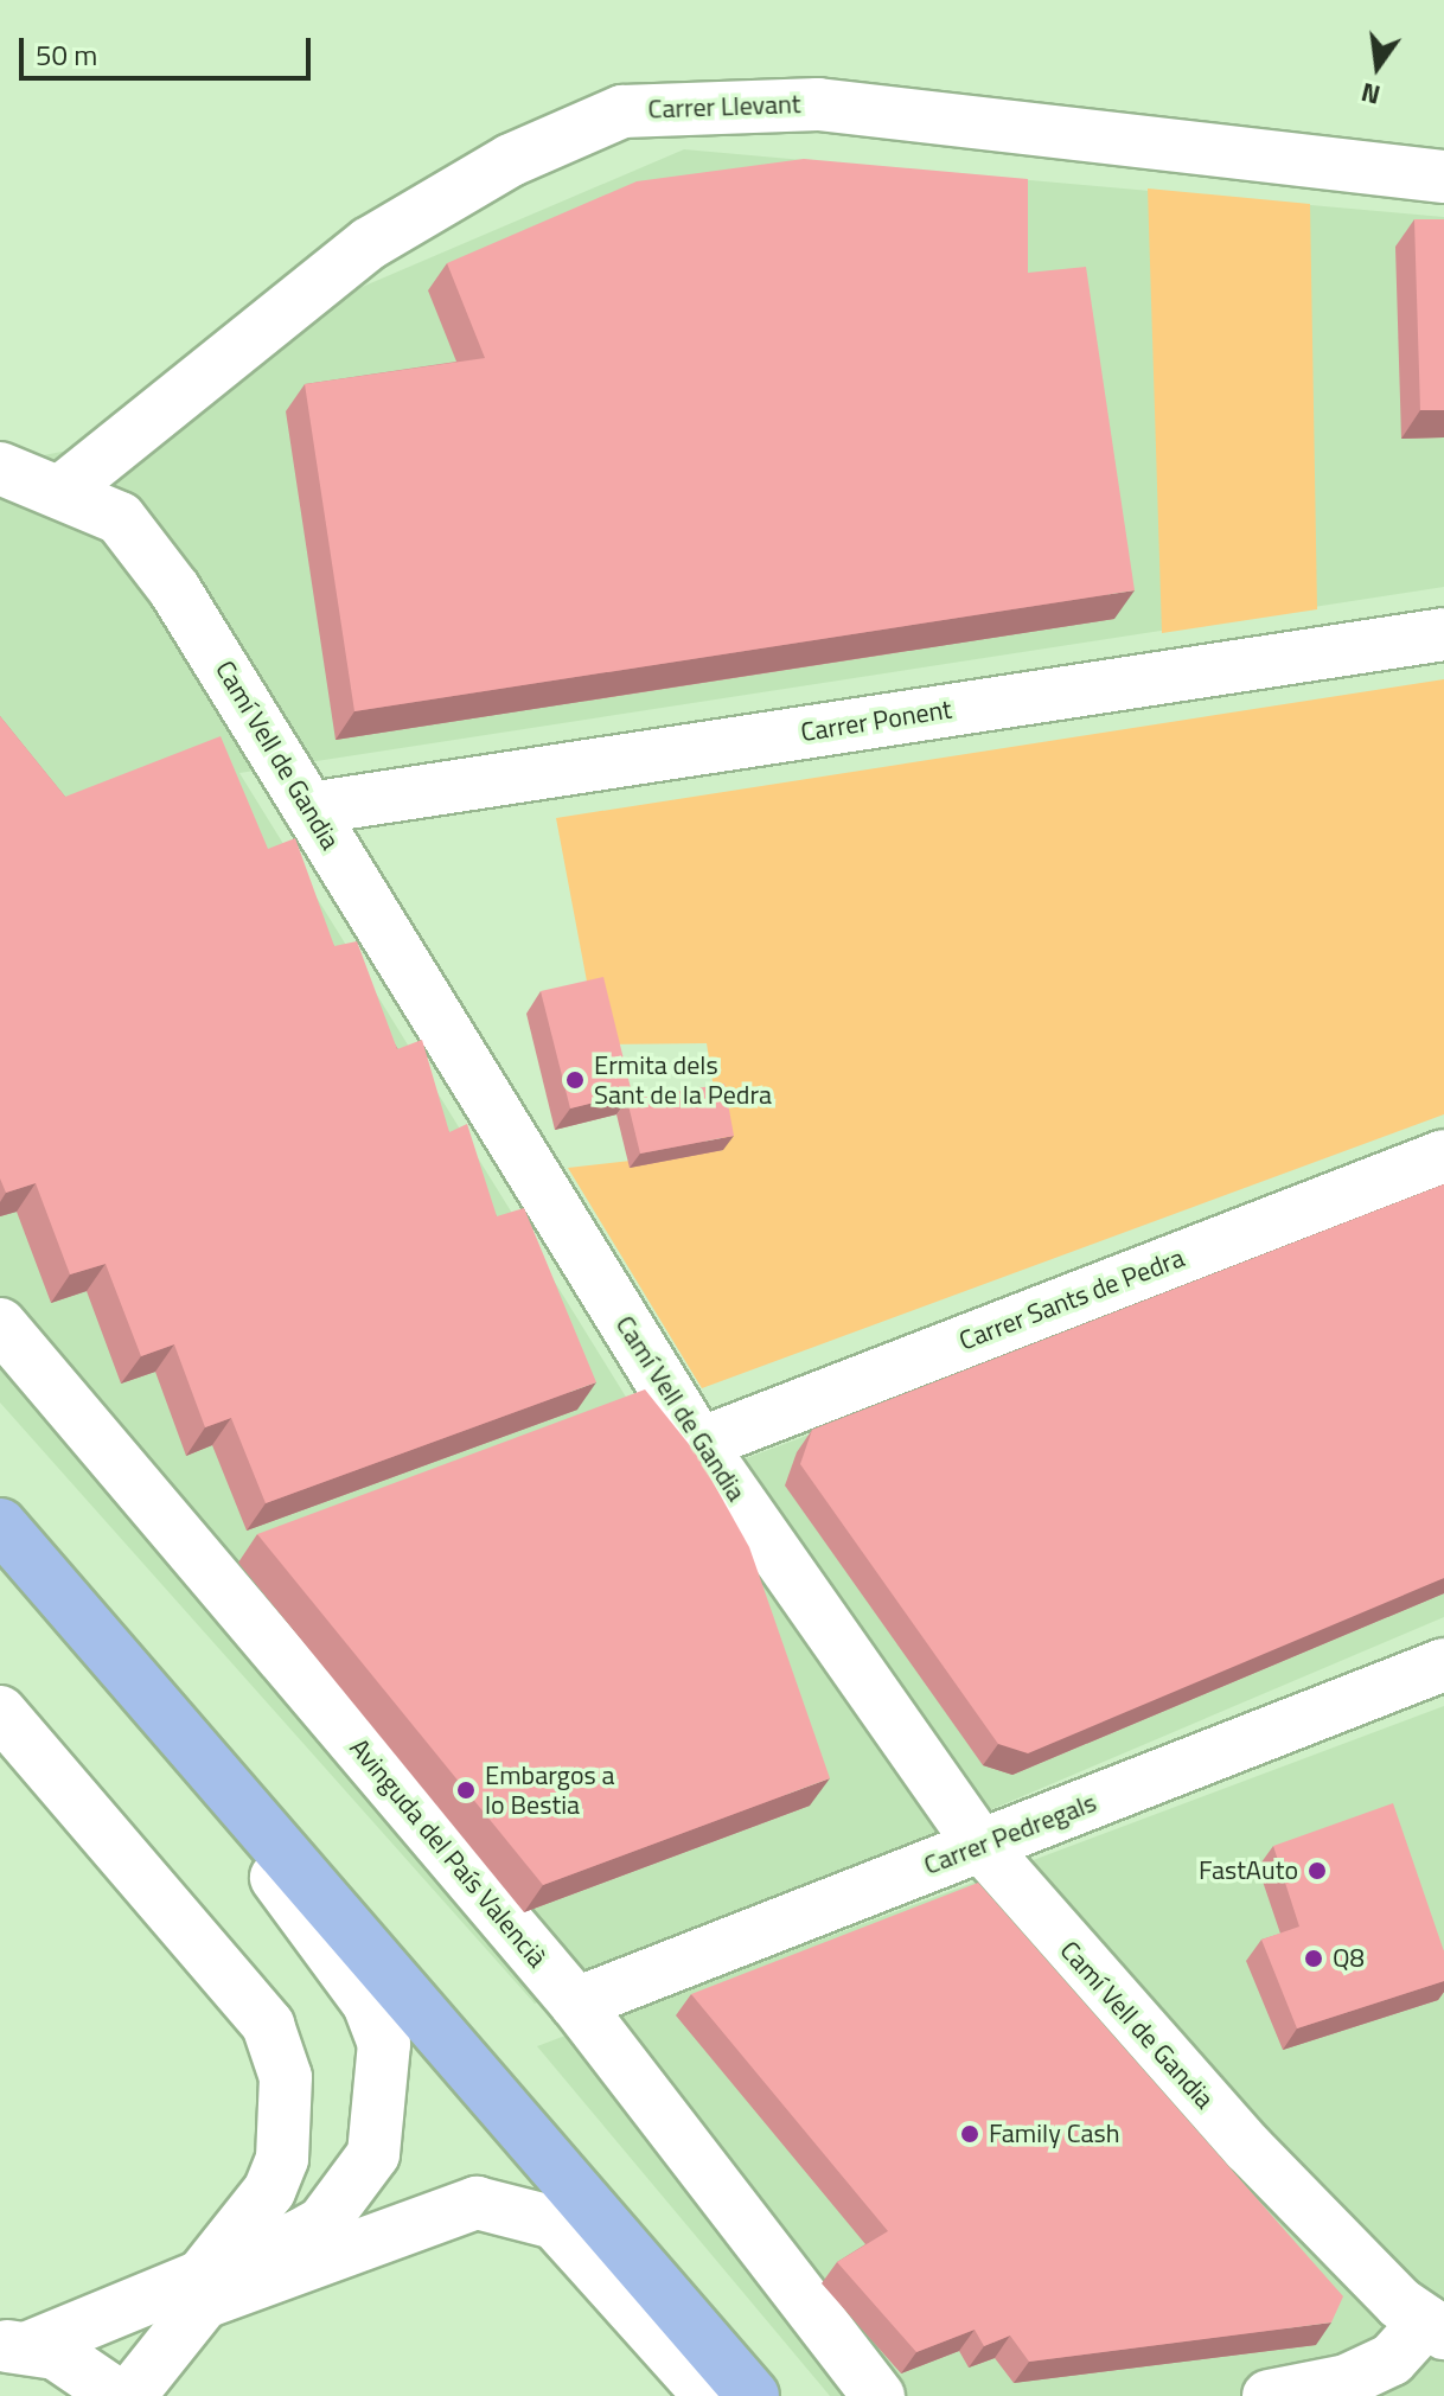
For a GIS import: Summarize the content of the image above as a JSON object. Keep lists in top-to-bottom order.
{
  "streets": {
    "street": [
      "Carrer Llevant",
      "Carrer Ponent",
      "Camí Vell de Gandia",
      "Carrer Sants de Pedra",
      "Carrer Pedregals",
      "Avinguda del País Valencià"
    ]
  },
  "crossings": [
    ["Carrer Llevant", "Camí Vell de Gandia"],
    ["Carrer Ponent", "Camí Vell de Gandia"],
    ["Camí Vell de Gandia", "Carrer Sants de Pedra"],
    ["Camí Vell de Gandia", "Carrer Pedregals"],
    ["Carrer Pedregals", "Avinguda del País Valencià"]
  ],
  "places": [
    "Ermita dels Sant de la Pedra",
    "Embargos a lo Bestia",
    "FastAuto",
    "Q8",
    "Family Cash"
  ],
  "scale_bar": "50 m",
  "north": "bottom"
}
